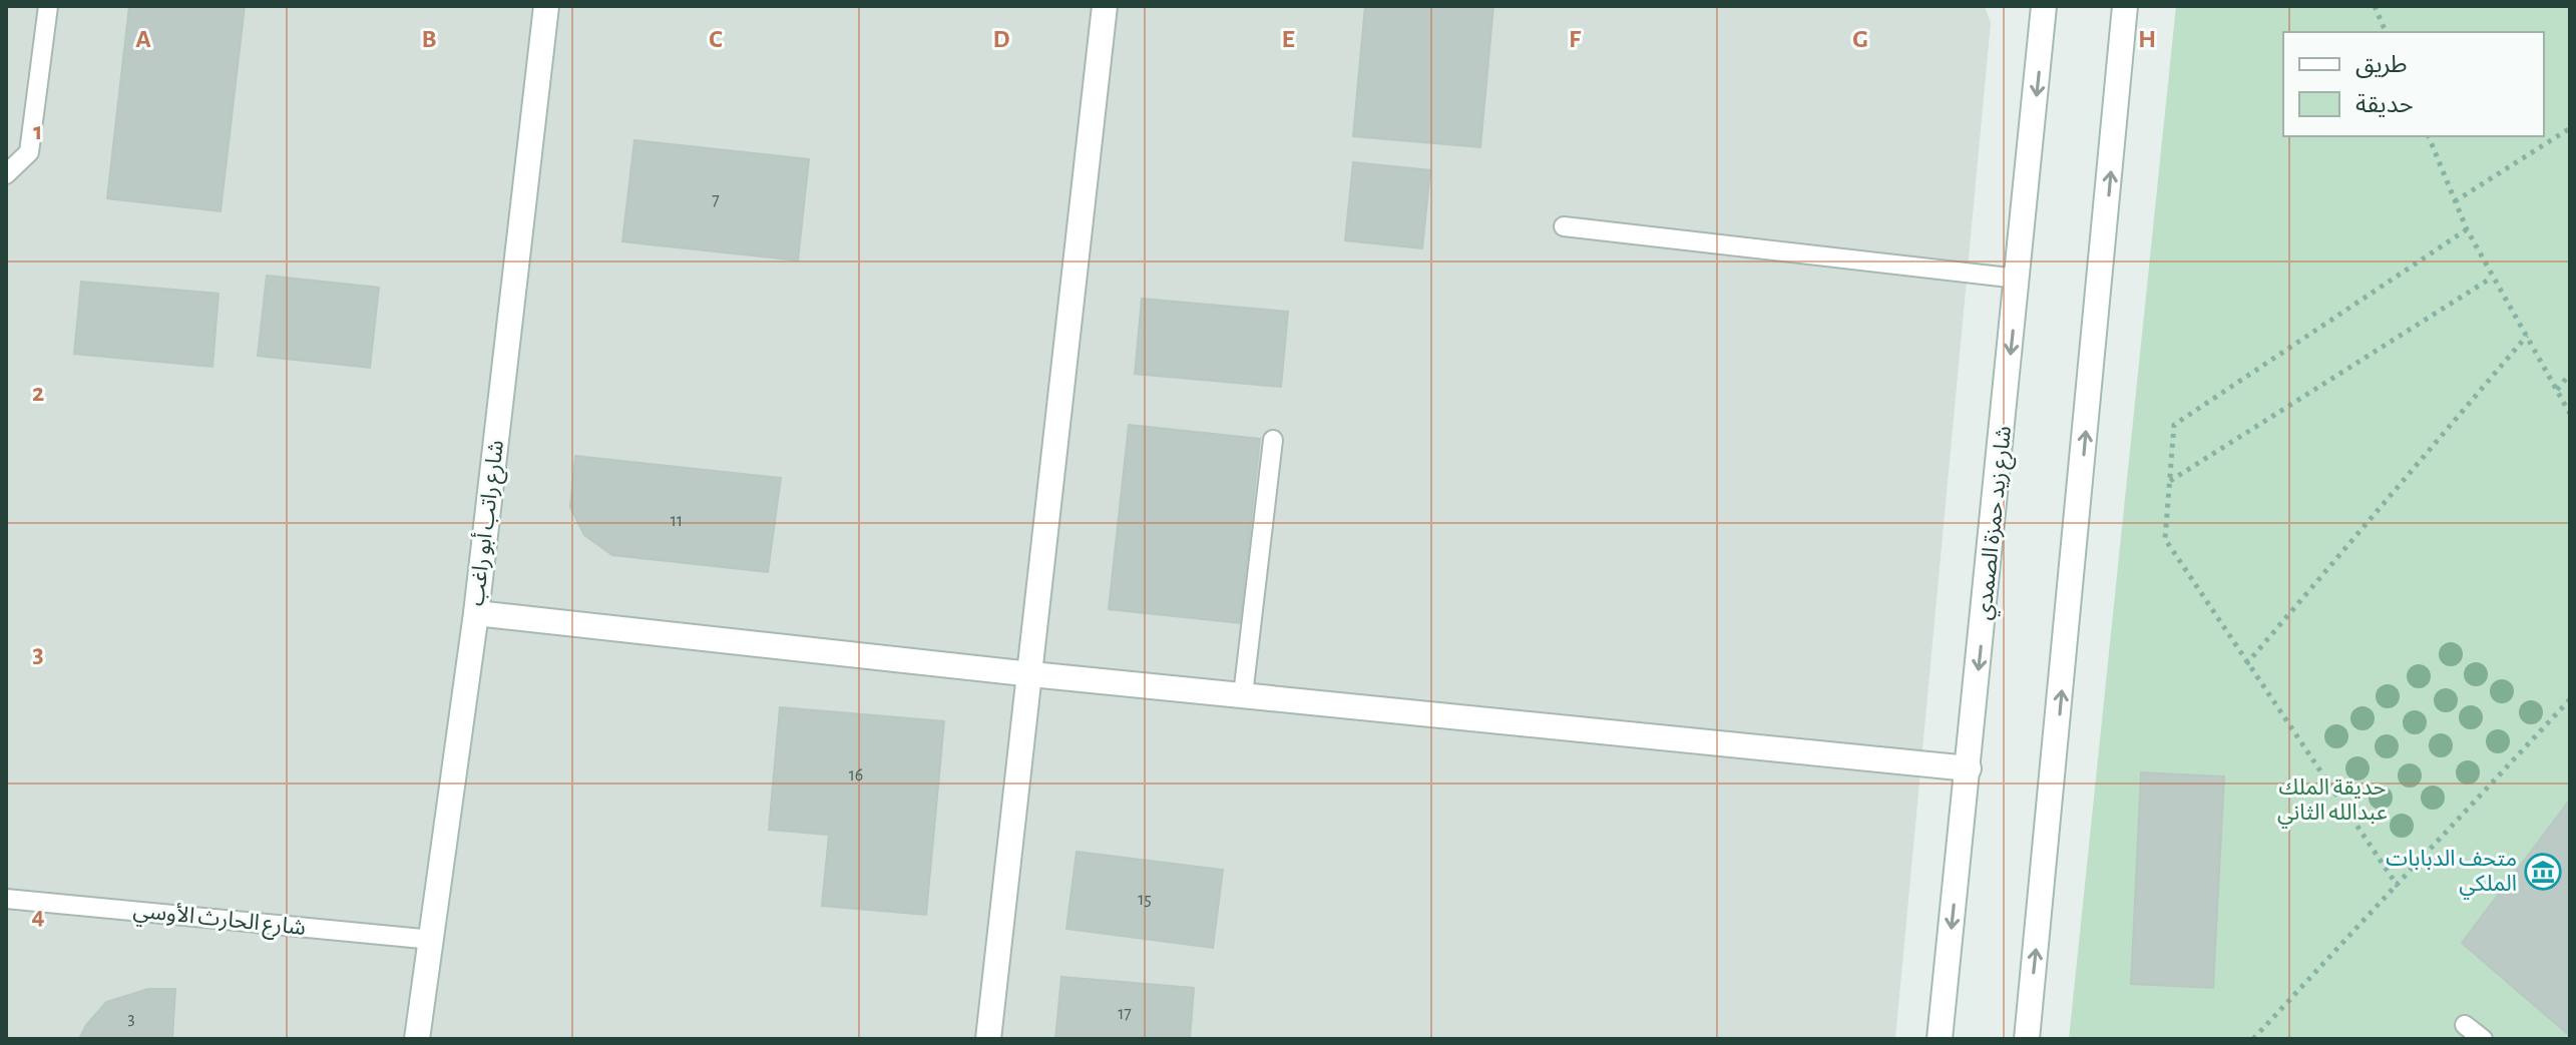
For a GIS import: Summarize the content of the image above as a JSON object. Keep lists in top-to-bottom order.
{
  "streets": {
    "street": ["شارع راتب أبو راغب", "شارع زيد حمزة الصمدي"],
    "lane": ["شارع الحارث الأوسي"]
  },
  "crossings": [
    ["شارع راتب أبو راغب", "شارع الحارث الأوسي"]
  ],
  "parks": ["حديقة الملك عبدالله الثاني"],
  "places": {
    "museum": ["متحف الدبابات الملكي"]
  },
  "house_numbers": [
    "7",
    "11",
    "16",
    "15",
    "17",
    "3"
  ],
  "legend": ["طريق", "حديقة"],
  "grid": {
    "columns": [
      "A",
      "B",
      "C",
      "D",
      "E",
      "F",
      "G",
      "H"
    ],
    "rows": [
      "1",
      "2",
      "3",
      "4"
    ]
  }
}
